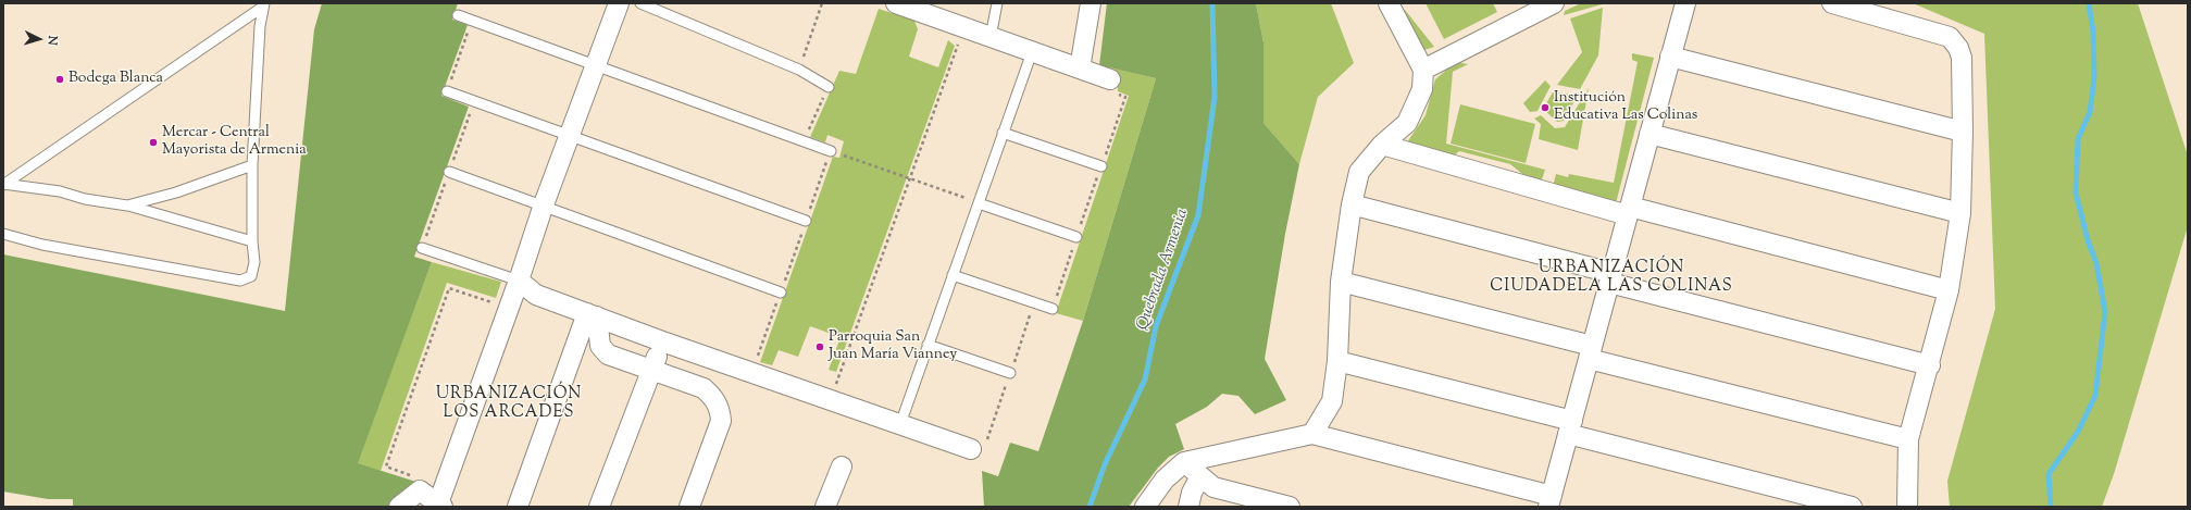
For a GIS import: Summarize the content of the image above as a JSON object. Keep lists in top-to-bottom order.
{
  "districts": ["URBANIZACIÓN CIUDADELA LAS COLINAS", "URBANIZACIÓN LOS ARCADES"],
  "water": ["Quebrada Armenia"],
  "places": [
    "Bodega Blanca",
    "Institución Educativa Las Colinas",
    "Mercar - Central Mayorista de Armenia",
    "Parroquia San Juan María Vianney"
  ],
  "north": "right"
}
